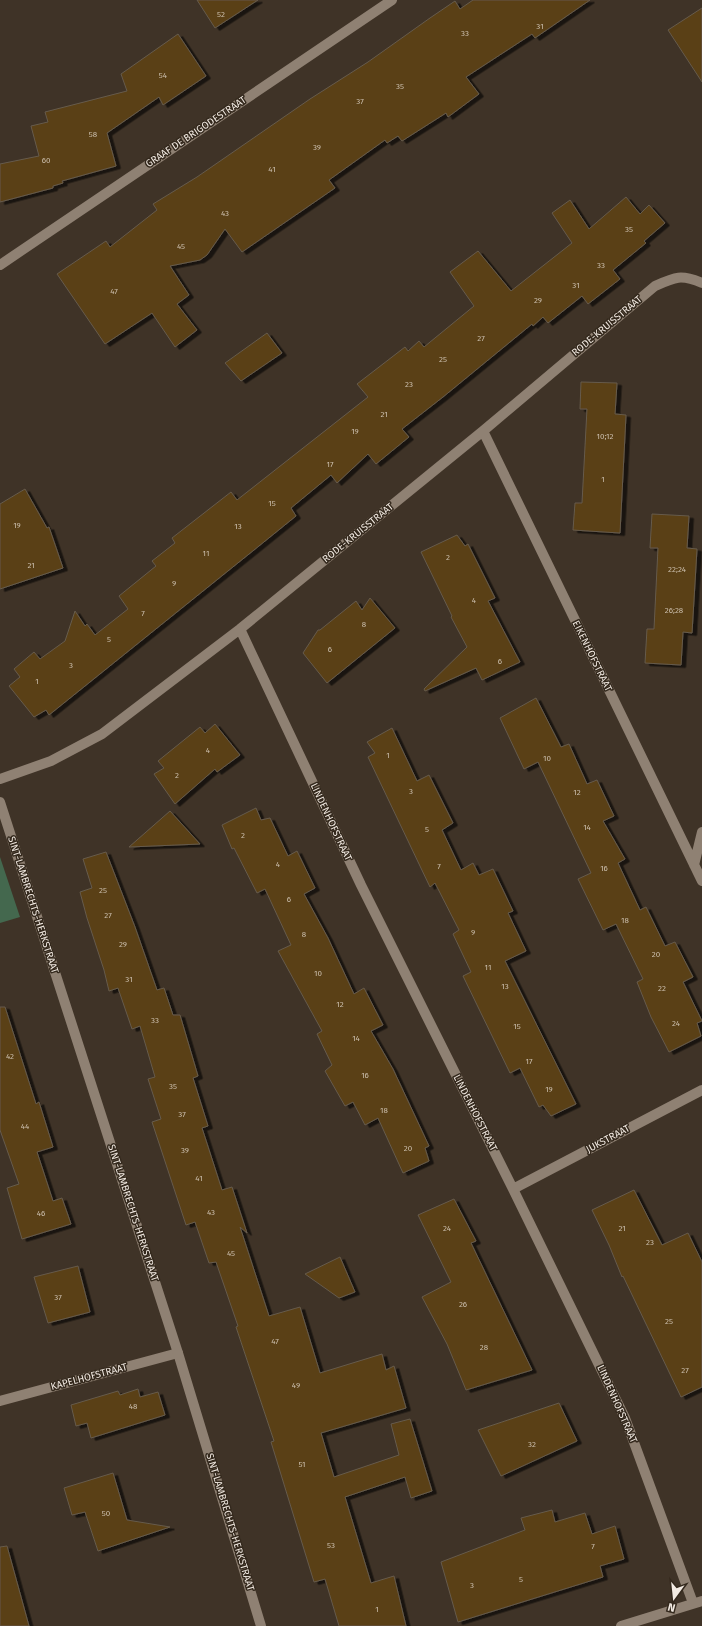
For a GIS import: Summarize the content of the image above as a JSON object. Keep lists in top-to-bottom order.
{
  "streets": {
    "street": [
      "GRAAF DE BRIGODESTRAAT",
      "RODE-KRUISSTRAAT",
      "EIKENHOFSTRAAT",
      "LINDENHOFSTRAAT",
      "SINT-LAMBRECHTS-HERKSTRAAT",
      "JUKSTRAAT",
      "KAPELHOFSTRAAT"
    ]
  },
  "crossings": [
    ["RODE-KRUISSTRAAT", "EIKENHOFSTRAAT"],
    ["RODE-KRUISSTRAAT", "LINDENHOFSTRAAT"],
    ["LINDENHOFSTRAAT", "JUKSTRAAT"],
    ["SINT-LAMBRECHTS-HERKSTRAAT", "KAPELHOFSTRAAT"]
  ],
  "house_numbers": [
    "52",
    "31",
    "33",
    "54",
    "35",
    "37",
    "58",
    "39",
    "60",
    "41",
    "43",
    "35",
    "45",
    "33",
    "31",
    "47",
    "29",
    "27",
    "25",
    "23",
    "21",
    "19",
    "10;12",
    "17",
    "1",
    "15",
    "19",
    "13",
    "11",
    "2",
    "21",
    "22;24",
    "9",
    "4",
    "26;28",
    "7",
    "8",
    "5",
    "6",
    "6",
    "3",
    "1",
    "4",
    "1",
    "10",
    "2",
    "3",
    "12",
    "14",
    "5",
    "2",
    "4",
    "7",
    "16",
    "25",
    "6",
    "27",
    "18",
    "9",
    "8",
    "29",
    "20",
    "11",
    "10",
    "31",
    "13",
    "22",
    "12",
    "33",
    "24",
    "15",
    "14",
    "42",
    "17",
    "16",
    "35",
    "19",
    "18",
    "37",
    "44",
    "20",
    "39",
    "41",
    "43",
    "46",
    "24",
    "21",
    "23",
    "45",
    "37",
    "26",
    "25",
    "47",
    "28",
    "27",
    "49",
    "48",
    "32",
    "51",
    "50",
    "53",
    "7",
    "5",
    "3",
    "1"
  ],
  "north": "bottom"
}
